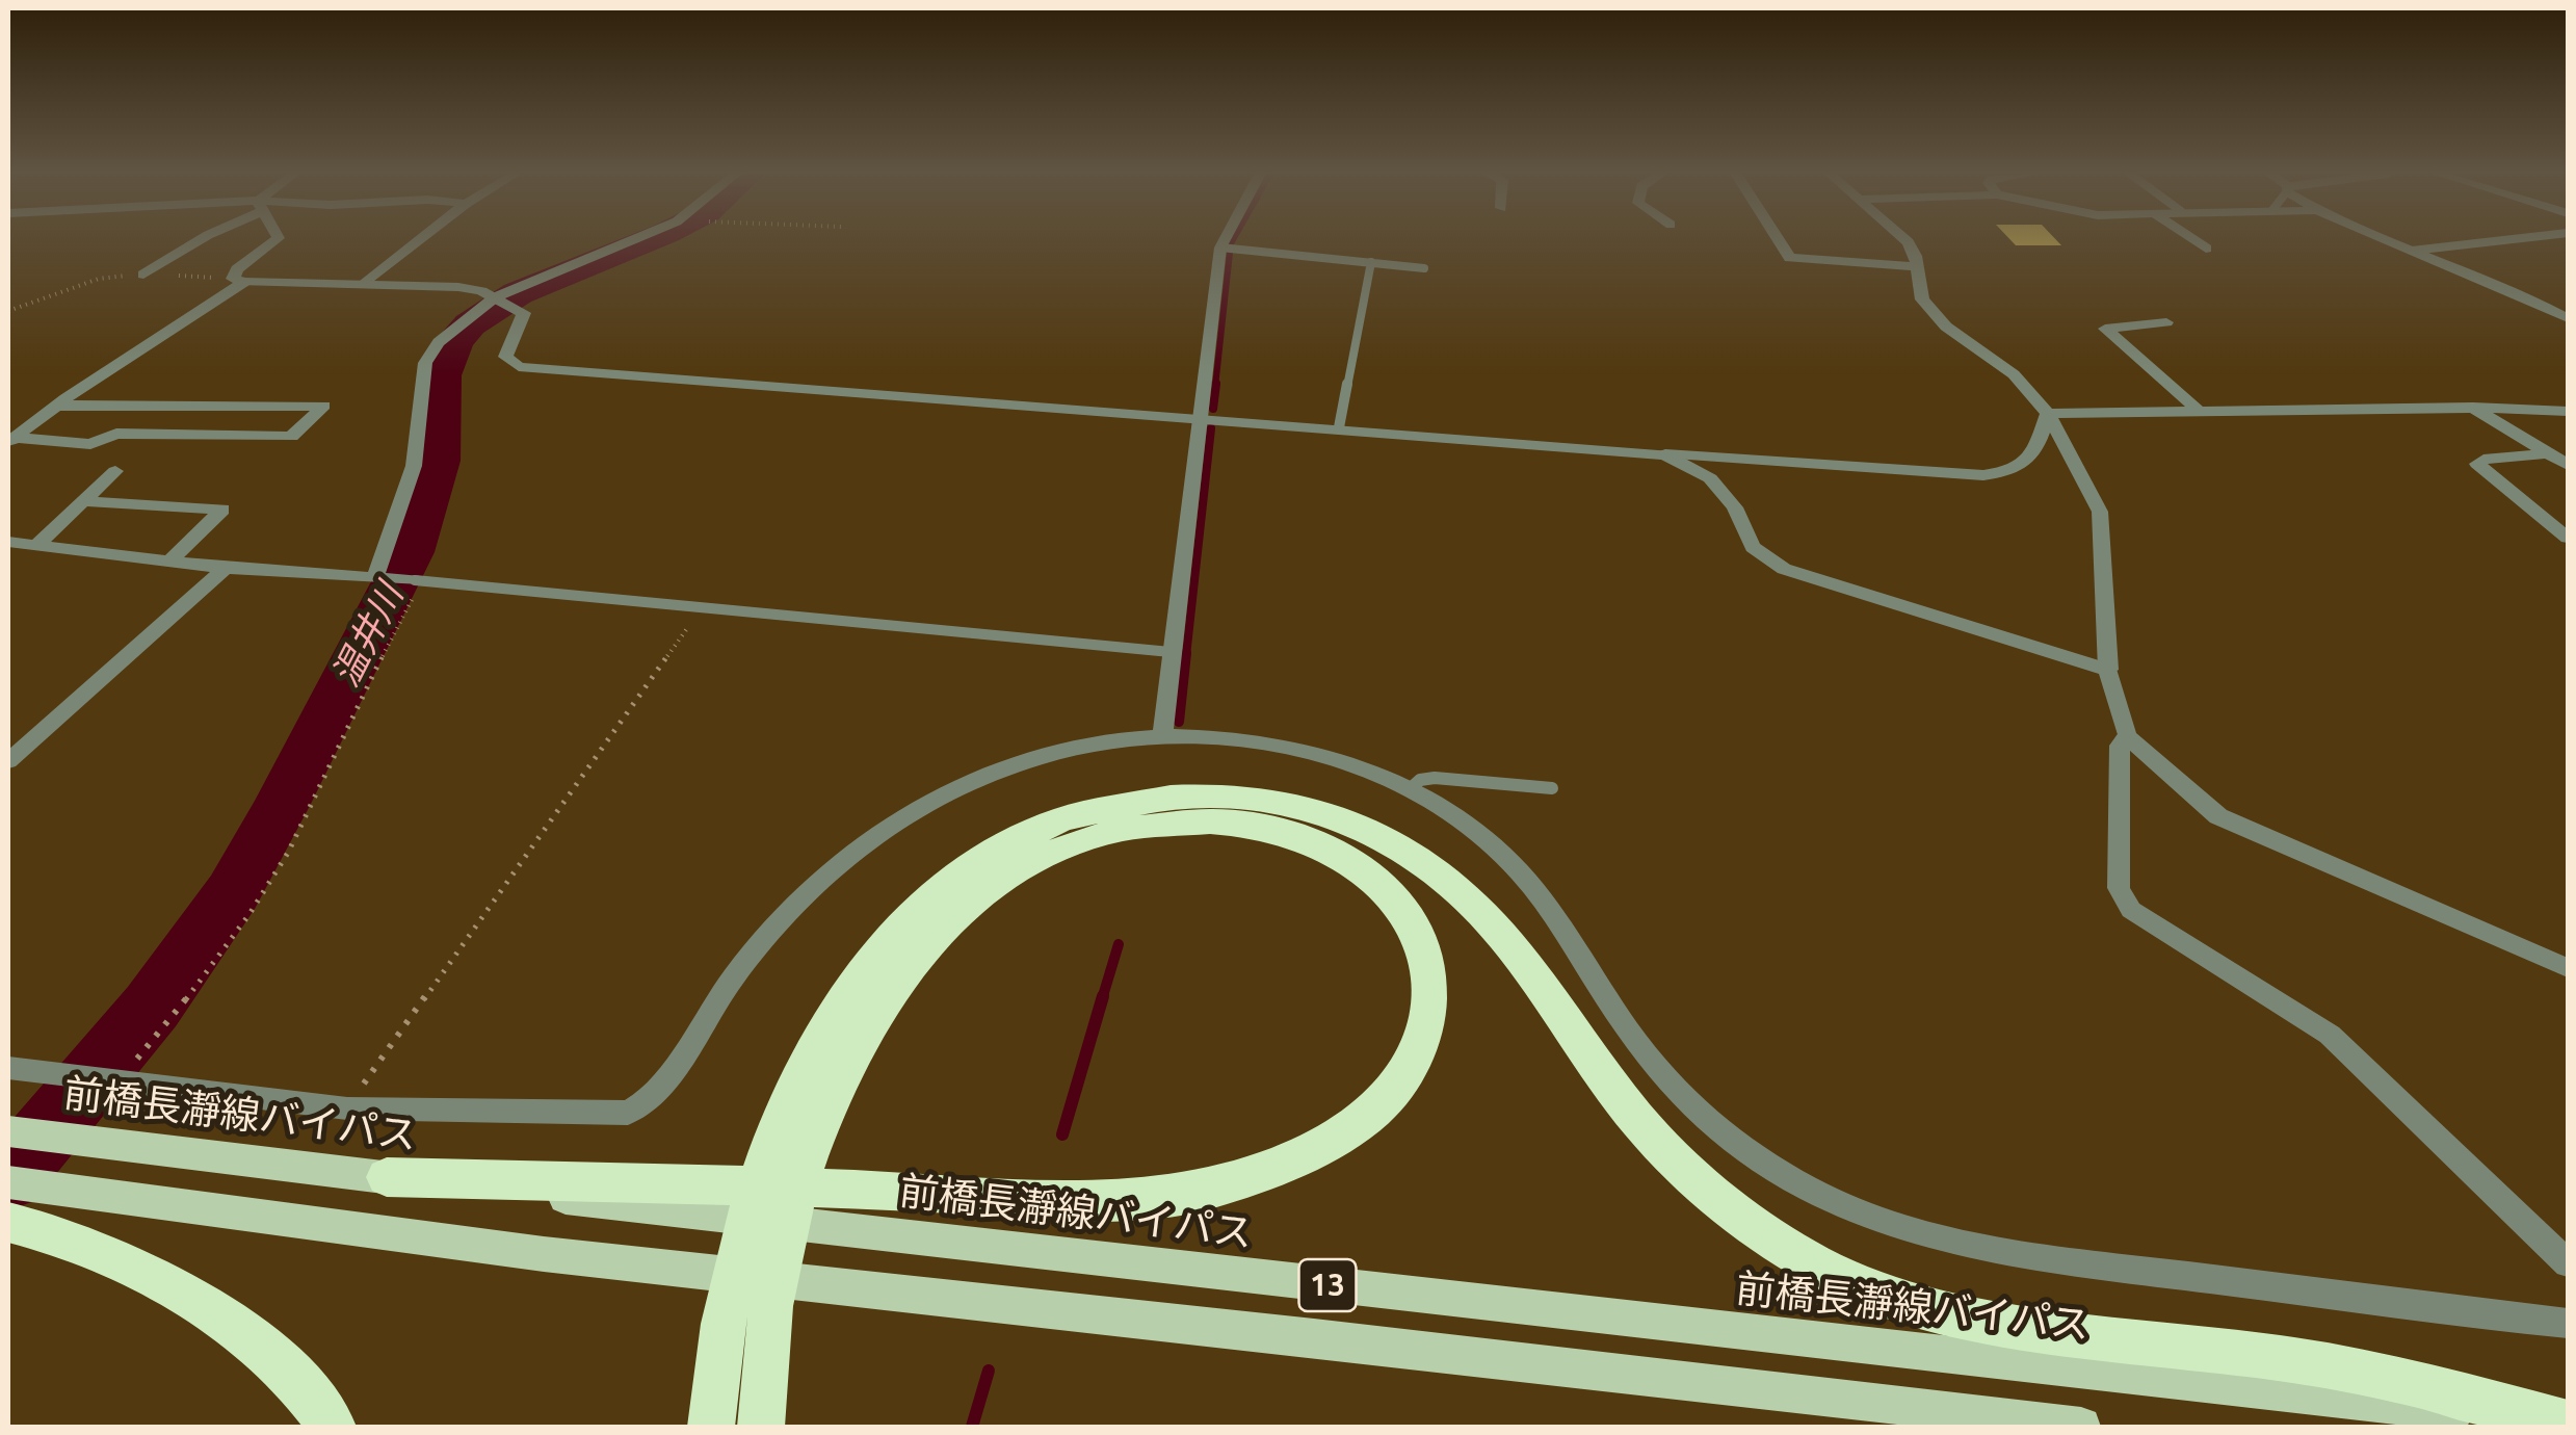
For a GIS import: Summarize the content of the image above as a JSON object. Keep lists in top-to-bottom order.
{
  "streets": {
    "main road": ["前橋長瀞線バイパス", "13"]
  },
  "water": ["温井川"]
}
